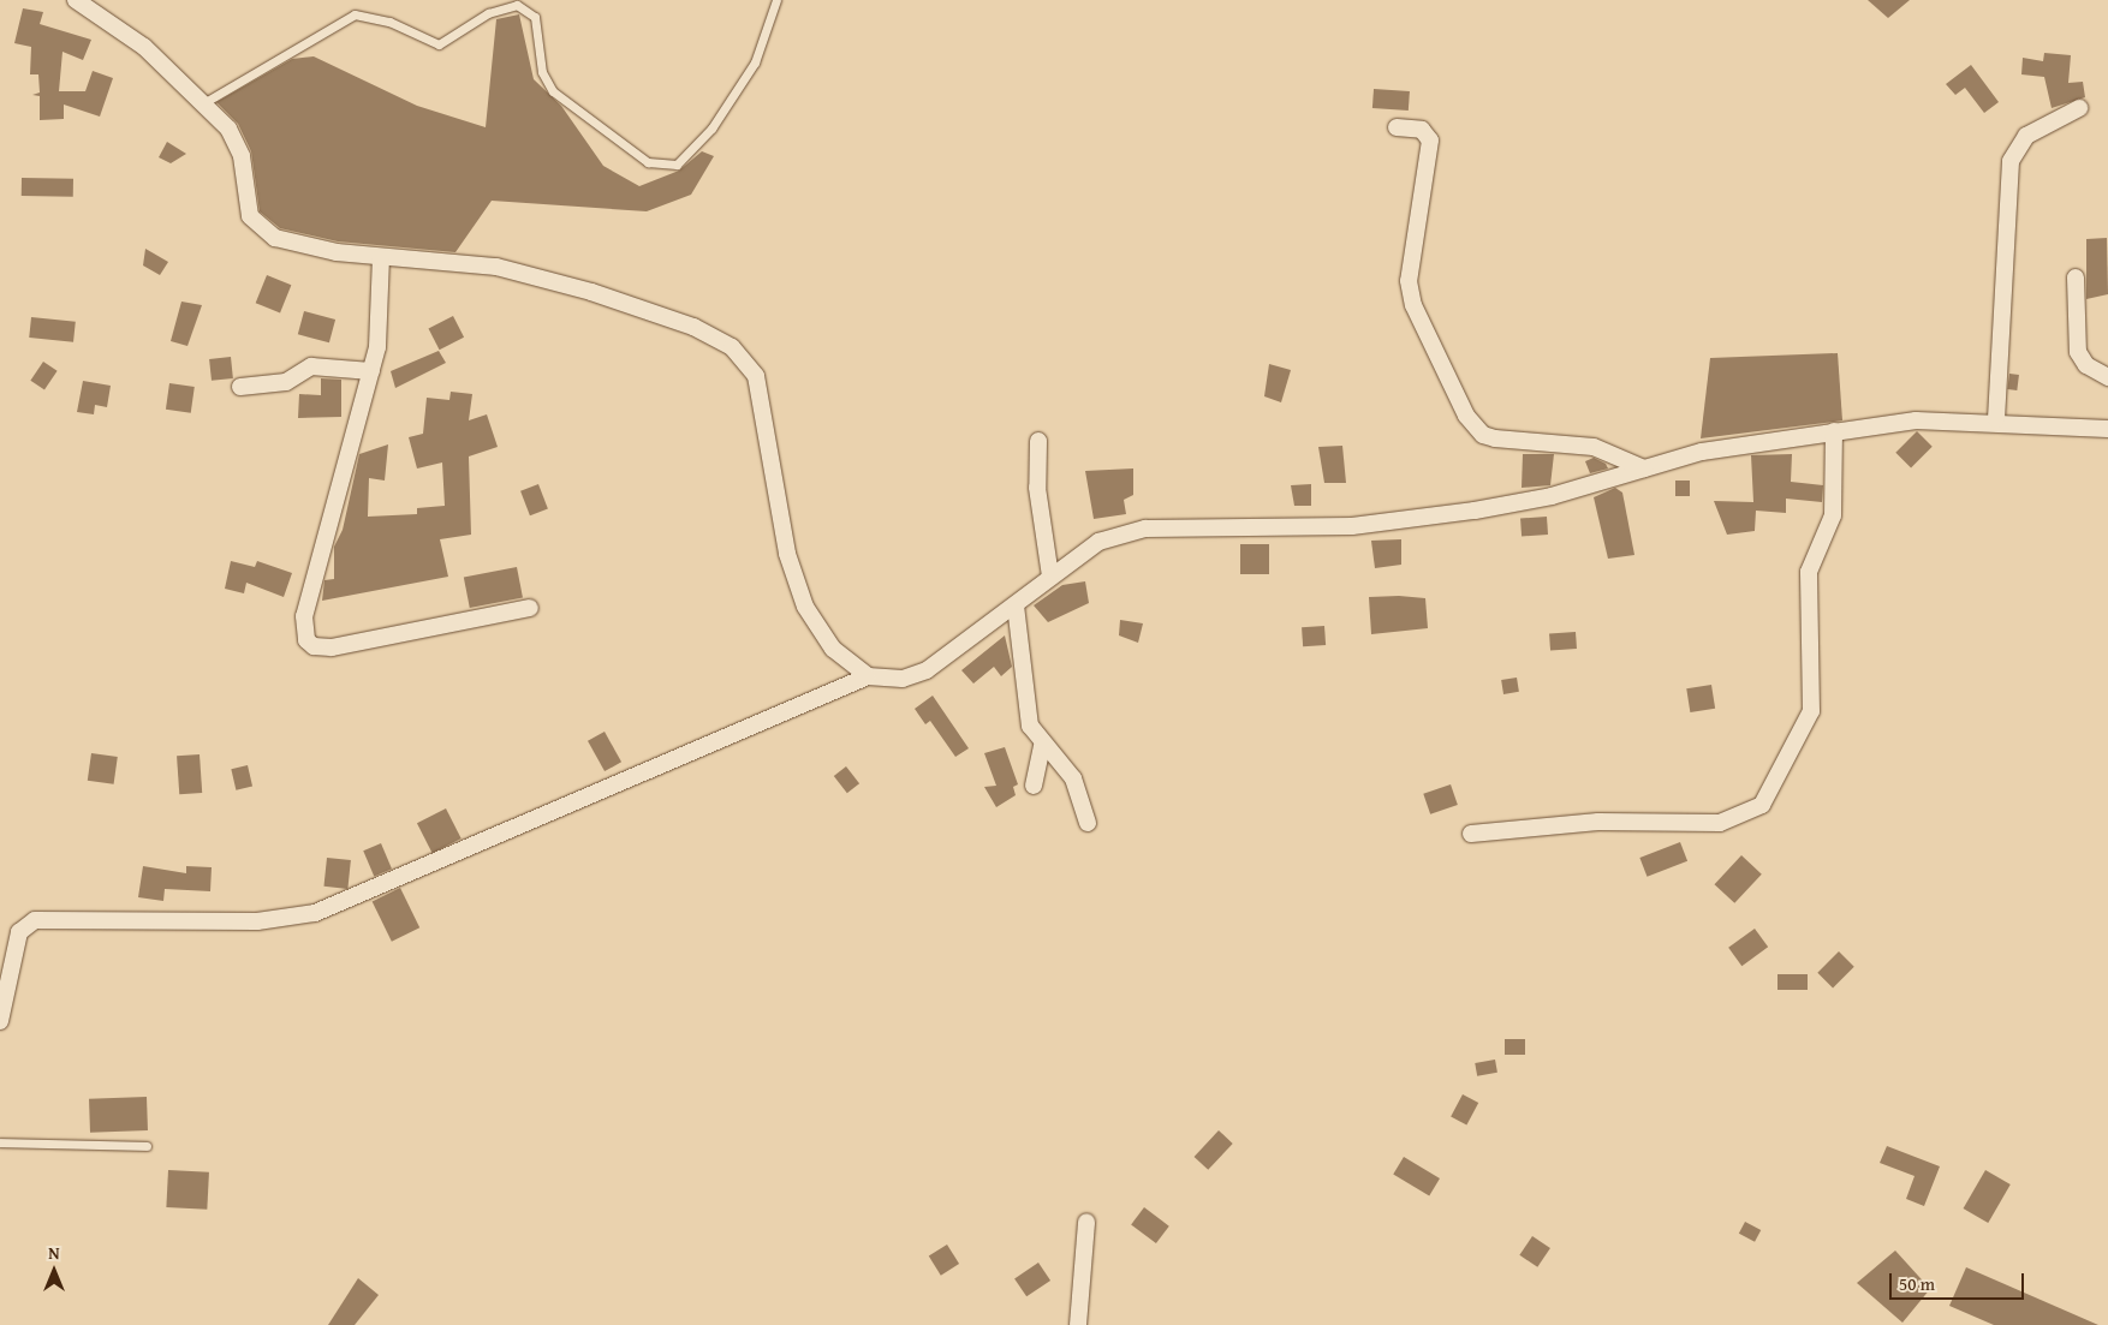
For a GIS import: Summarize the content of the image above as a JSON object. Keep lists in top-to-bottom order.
{
  "scale_bar": "50 m",
  "north": "top"
}
